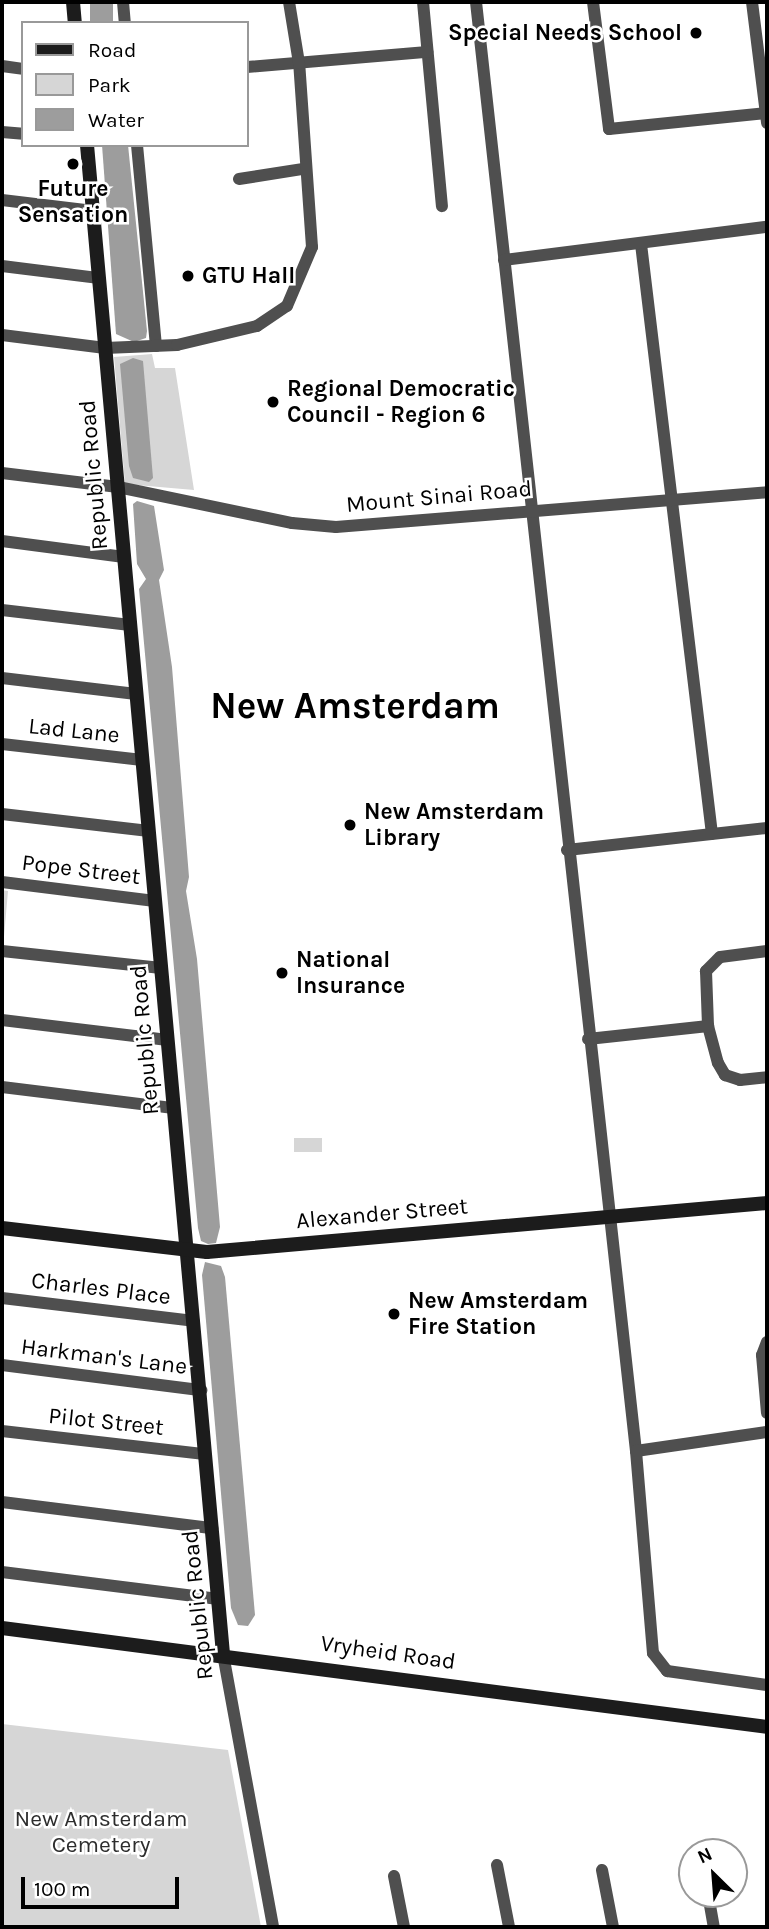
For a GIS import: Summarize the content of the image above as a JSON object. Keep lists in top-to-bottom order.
{
  "streets": {
    "street": [
      "Republic Road",
      "Mount Sinai Road",
      "Lad Lane",
      "Pope Street",
      "Alexander Street",
      "Charles Place",
      "Harkman's Lane",
      "Pilot Street",
      "Vryheid Road"
    ]
  },
  "crossings": [
    ["Republic Road", "Mount Sinai Road"],
    ["Republic Road", "Lad Lane"],
    ["Republic Road", "Pope Street"],
    ["Republic Road", "Alexander Street"],
    ["Republic Road", "Charles Place"],
    ["Republic Road", "Harkman's Lane"],
    ["Republic Road", "Pilot Street"],
    ["Republic Road", "Vryheid Road"]
  ],
  "districts": ["New Amsterdam"],
  "parks": ["New Amsterdam Cemetery"],
  "places": [
    "Special Needs School",
    "Future Sensation",
    "GTU Hall",
    "Regional Democratic Council - Region 6",
    "New Amsterdam Library",
    "National Insurance",
    "New Amsterdam Fire Station"
  ],
  "legend": ["Road", "Park", "Water"],
  "scale_bar": "100 m",
  "north": "top left"
}
